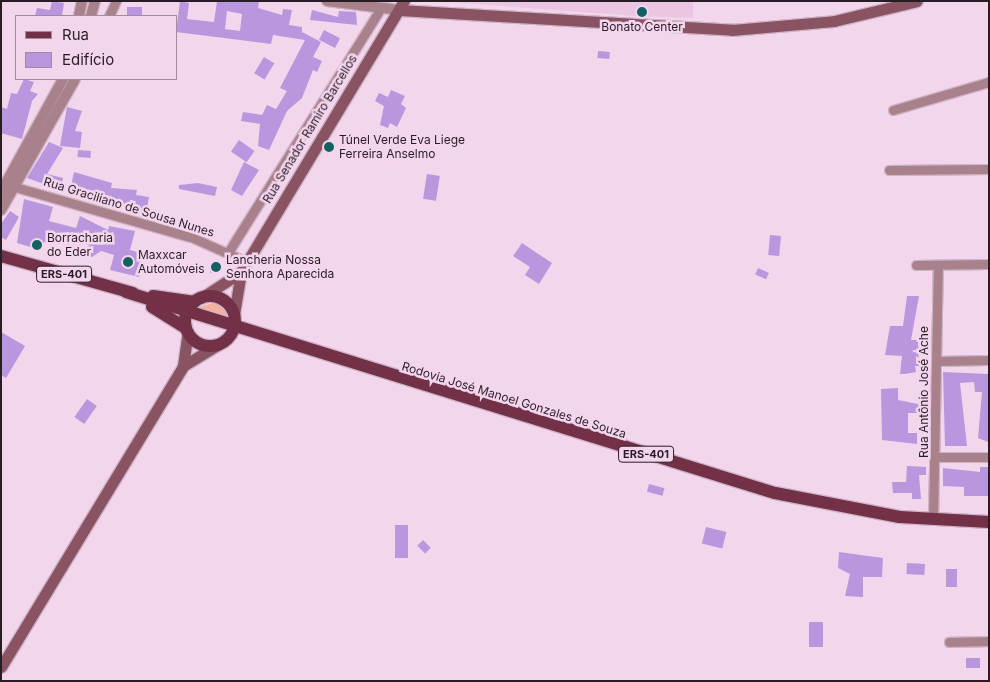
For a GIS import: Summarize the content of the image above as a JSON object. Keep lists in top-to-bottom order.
{
  "streets": {
    "main road": ["Rua Senador Ramiro Barcellos", "ERS-401", "Rodovia José Manoel Gonzales de Souza"],
    "street": ["Rua Graciliano de Sousa Nunes", "Rua Antônio José Ache"]
  },
  "crossings": [
    ["Rua Senador Ramiro Barcellos", "Rua Graciliano de Sousa Nunes"],
    ["Rua Senador Ramiro Barcellos", "ERS-401"],
    ["Rua Antônio José Ache", "Rodovia José Manoel Gonzales de Souza"]
  ],
  "places": [
    "Bonato Center",
    "Túnel Verde Eva Liege Ferreira Anselmo",
    "Borracharia do Eder",
    "Maxxcar Automóveis",
    "Lancheria Nossa Senhora Aparecida"
  ],
  "legend": ["Rua", "Edifício"]
}
